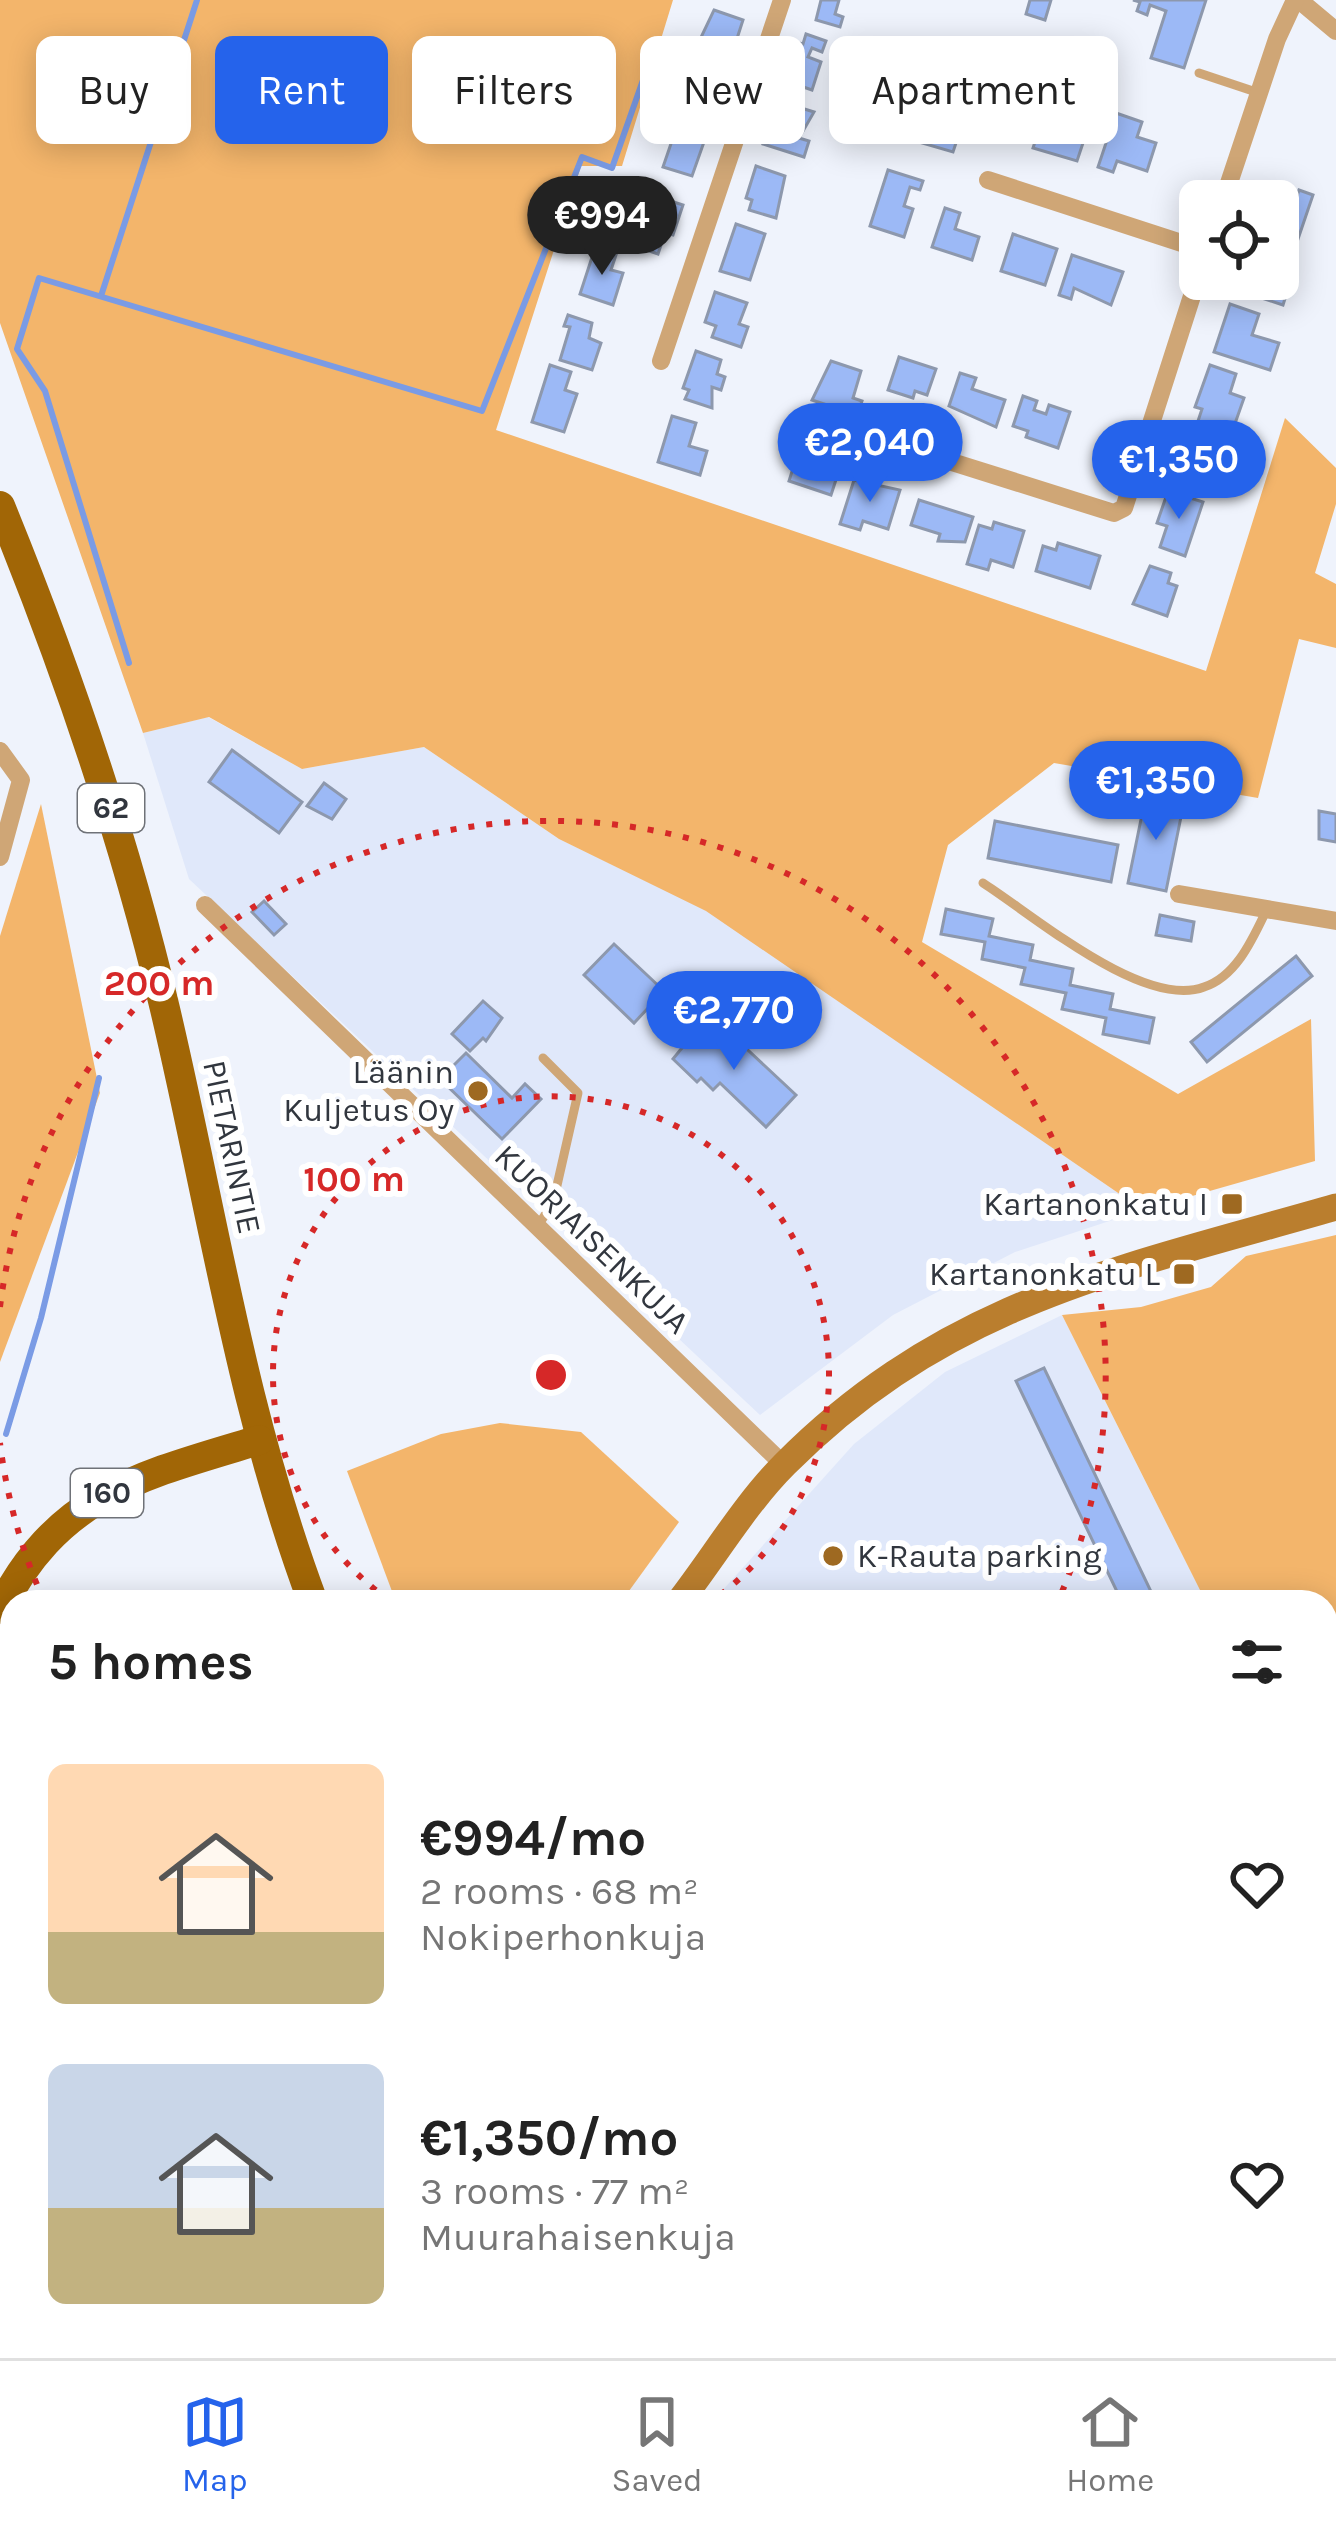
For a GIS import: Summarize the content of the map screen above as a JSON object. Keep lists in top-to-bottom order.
{
  "streets": {
    "main road": ["62", "PIETARINTIE", "160"],
    "street": ["KUORIAISENKUJA"]
  },
  "crossings": [
    ["PIETARINTIE", "160"]
  ],
  "places": {
    "other": ["Läänin Kuljetus Oy", "K-Rauta parking"],
    "transit": ["Kartanonkatu I", "Kartanonkatu L"]
  },
  "page": {
    "chip": [
      "Buy",
      "Rent",
      "Filters",
      "New",
      "Apartment"
    ],
    "price": [
      "€994",
      "€2,040",
      "€1,350",
      "€1,350",
      "€2,770"
    ],
    "heading": "5 homes",
    "list": [
      {
        "name": "€994/mo",
        "note": "2 rooms · 68 m² · Nokiperhonkuja"
      },
      {
        "name": "€1,350/mo",
        "note": "3 rooms · 77 m² · Muurahaisenkuja"
      }
    ],
    "tabs": ["Map", "Saved", "Home"]
  },
  "rings": ["200 m", "100 m"]
}
